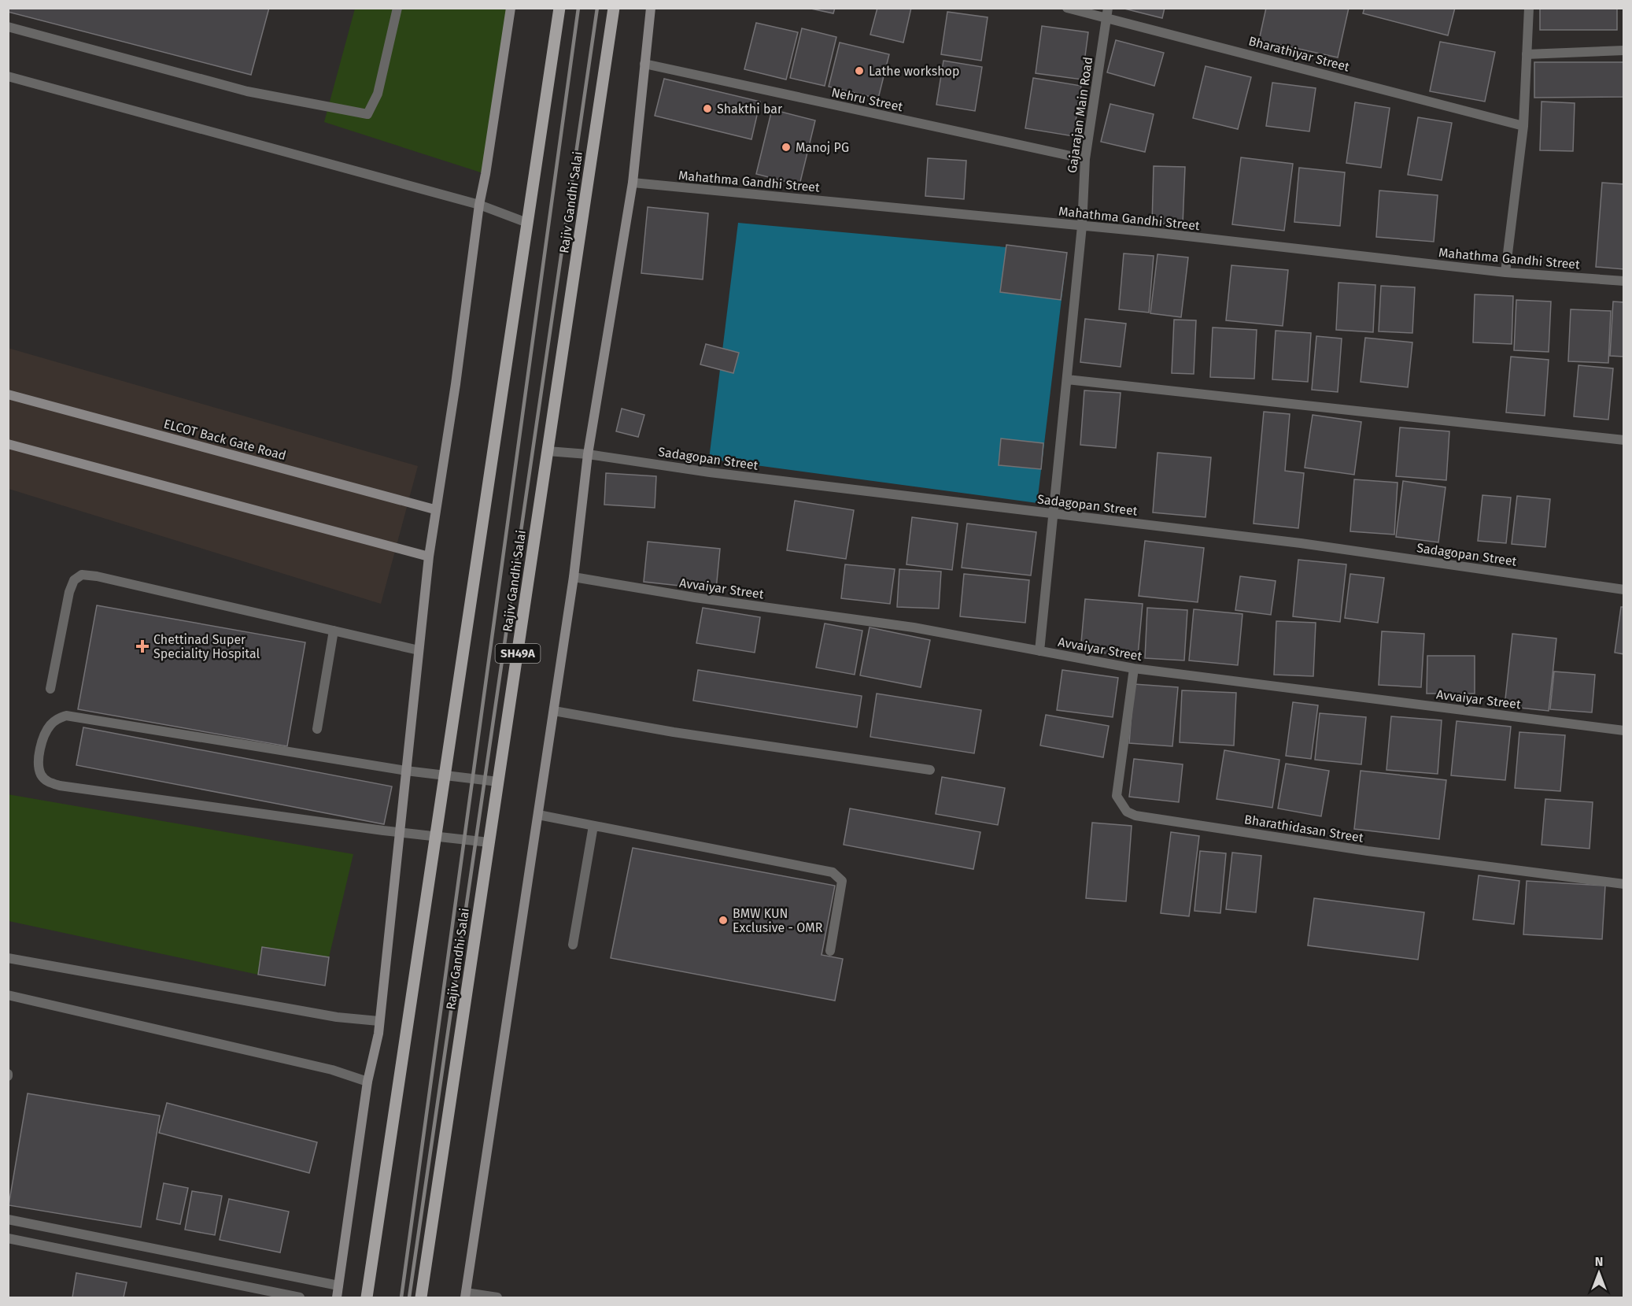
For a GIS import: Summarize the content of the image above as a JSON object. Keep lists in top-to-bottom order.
{
  "streets": {
    "main road": ["Rajiv Gandhi Salai", "SH49A"],
    "street": [
      "Bharathiyar Street",
      "Nehru Street",
      "Gajarajan Main Road",
      "Mahathma Gandhi Street",
      "ELCOT Back Gate Road",
      "Sadagopan Street",
      "Avvaiyar Street",
      "Bharathidasan Street"
    ]
  },
  "crossings": [
    ["Bharathiyar Street", "Gajarajan Main Road"],
    ["Nehru Street", "Gajarajan Main Road"],
    ["Gajarajan Main Road", "Mahathma Gandhi Street"],
    ["Gajarajan Main Road", "Sadagopan Street"],
    ["Gajarajan Main Road", "Avvaiyar Street"],
    ["Rajiv Gandhi Salai", "Sadagopan Street"],
    ["Avvaiyar Street", "Bharathidasan Street"]
  ],
  "places": {
    "other": [
      "Lathe workshop",
      "Shakthi bar",
      "Manoj PG",
      "BMW KUN Exclusive - OMR"
    ],
    "health": ["Chettinad Super Speciality Hospital"]
  },
  "north": "top"
}
